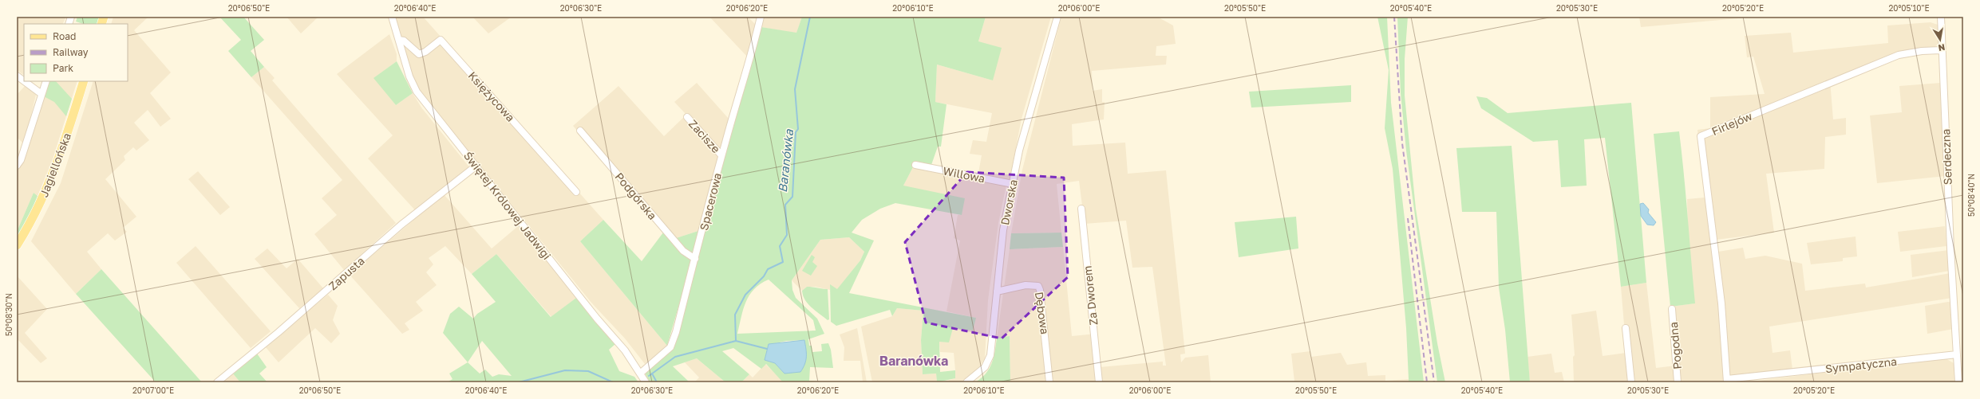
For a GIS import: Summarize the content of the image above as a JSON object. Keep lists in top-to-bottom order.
{
  "streets": {
    "main road": ["Jagiellońska"],
    "street": [
      "Księżycowa",
      "Firlejów",
      "Zacisze",
      "Serdeczna",
      "Willowa",
      "Podgórska",
      "Spacerowa",
      "Dworska",
      "Świętej Królowej Jadwigi",
      "Zapusta",
      "Za Dworem",
      "Dębowa",
      "Pogodna",
      "Sympatyczna"
    ]
  },
  "crossings": [
    ["Księżycowa", "Świętej Królowej Jadwigi"],
    ["Firlejów", "Serdeczna"],
    ["Firlejów", "Sympatyczna"],
    ["Zacisze", "Spacerowa"],
    ["Serdeczna", "Sympatyczna"],
    ["Willowa", "Dworska"],
    ["Podgórska", "Spacerowa"],
    ["Spacerowa", "Świętej Królowej Jadwigi"],
    ["Dworska", "Dębowa"],
    ["Świętej Królowej Jadwigi", "Zapusta"]
  ],
  "districts": ["Baranówka"],
  "water": ["Baranówka"],
  "legend": ["Road", "Railway", "Park"],
  "north": "bottom",
  "coordinates": [
    "20°06'50\"E",
    "20°06'40\"E",
    "20°06'30\"E",
    "20°06'20\"E",
    "20°06'10\"E",
    "20°06'00\"E",
    "20°05'50\"E",
    "20°05'40\"E",
    "20°05'30\"E",
    "20°05'20\"E",
    "20°05'10\"E",
    "50°08'40\"N",
    "50°08'30\"N",
    "20°07'00\"E"
  ]
}
